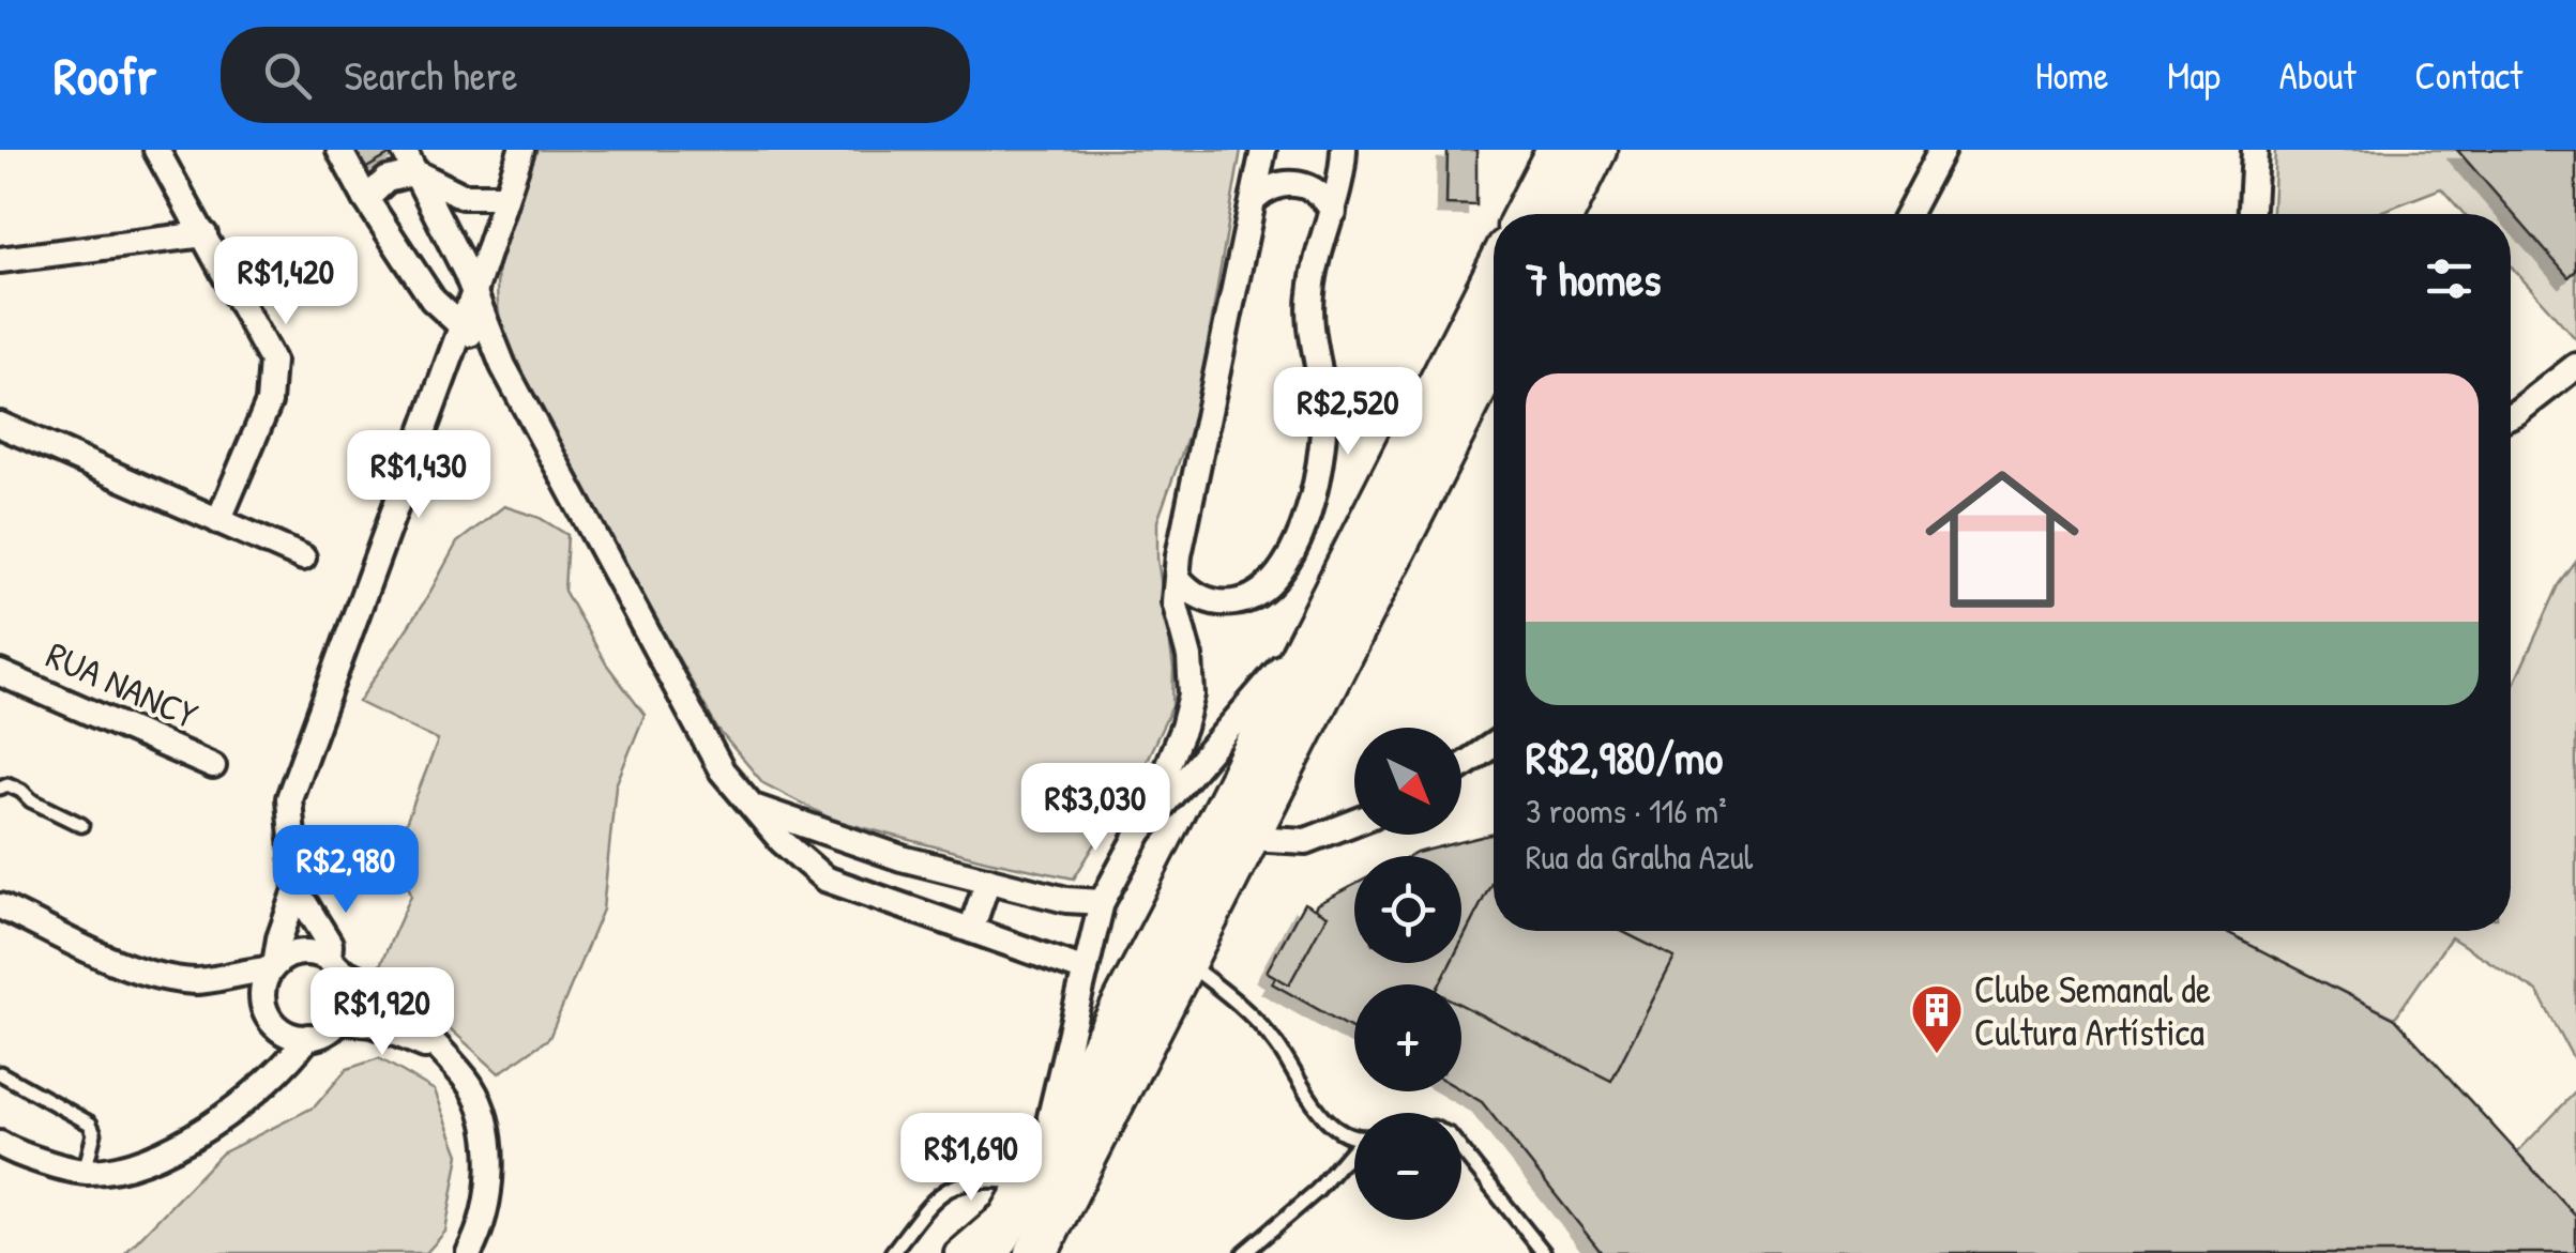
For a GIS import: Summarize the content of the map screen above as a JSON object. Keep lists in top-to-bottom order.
{
  "streets": {
    "street": ["RUA NANCY"]
  },
  "places": {
    "building": ["Clube Semanal de Cultura Artística"]
  },
  "north": "bottom right",
  "page": {
    "header": "Roofr",
    "search": "Search here",
    "nav": [
      "Home",
      "Map",
      "About",
      "Contact"
    ],
    "heading": "7 homes",
    "price": [
      "R$1,420",
      "R$2,520",
      "R$1,430",
      "R$3,030",
      "R$2,980",
      "R$1,920",
      "R$1,690"
    ],
    "list": [
      {
        "name": "R$2,980/mo",
        "note": "3 rooms · 116 m² · Rua da Gralha Azul"
      }
    ],
    "map_buttons": ["+", "−"]
  }
}
